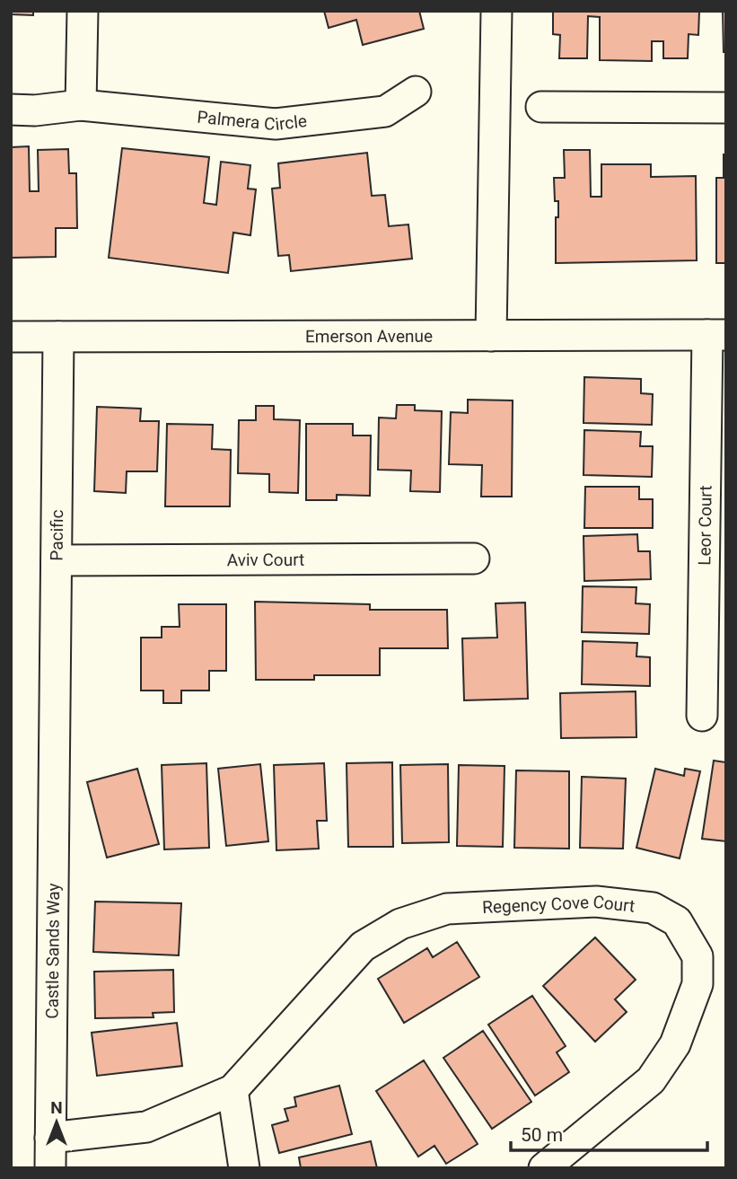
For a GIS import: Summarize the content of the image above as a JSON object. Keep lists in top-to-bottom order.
{
  "streets": {
    "street": [
      "Palmera Circle",
      "Emerson Avenue",
      "Leor Court",
      "Pacific",
      "Aviv Court",
      "Regency Cove Court",
      "Castle Sands Way"
    ]
  },
  "crossings": [
    ["Emerson Avenue", "Leor Court"],
    ["Emerson Avenue", "Pacific"],
    ["Pacific", "Aviv Court"],
    ["Pacific", "Castle Sands Way"],
    ["Regency Cove Court", "Castle Sands Way"]
  ],
  "scale_bar": "50 m",
  "north": "top"
}
